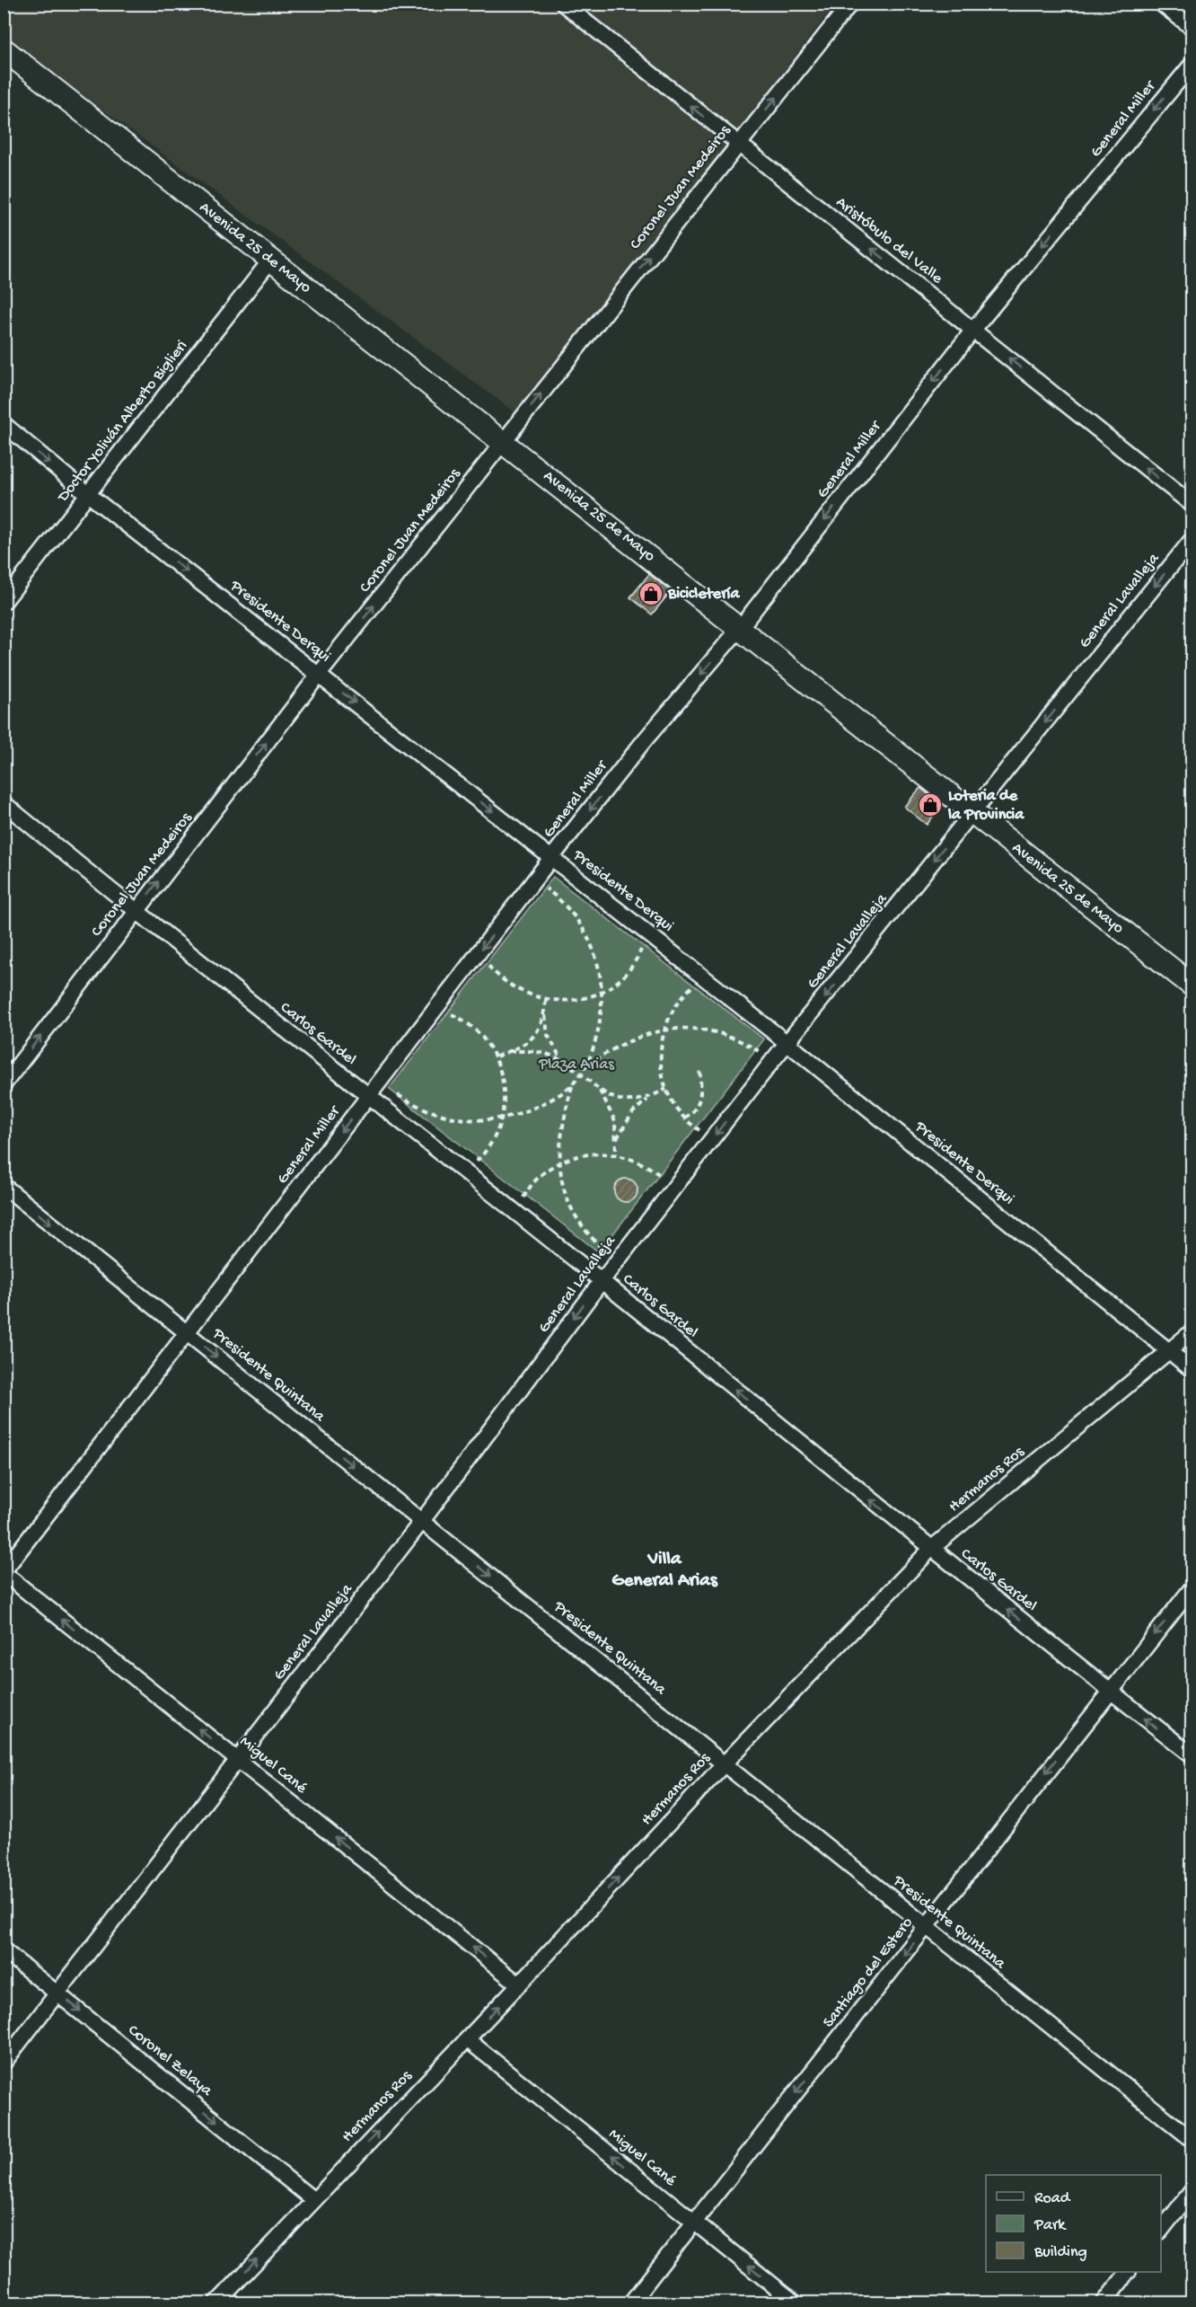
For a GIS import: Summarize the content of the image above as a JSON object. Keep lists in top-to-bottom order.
{
  "streets": {
    "main road": ["Avenida 25 de Mayo"],
    "street": [
      "General Miller",
      "Coronel Juan Medeiros",
      "Aristóbulo del Valle",
      "Doctor Yoliván Alberto Biglieri",
      "General Lavalleja",
      "Presidente Derqui",
      "Carlos Gardel",
      "Presidente Quintana",
      "Hermanos Ros",
      "Miguel Cané",
      "Santiago del Estero",
      "Coronel Zelaya"
    ]
  },
  "crossings": [
    ["General Miller", "Aristóbulo del Valle"],
    ["General Miller", "Avenida 25 de Mayo"],
    ["General Miller", "Presidente Derqui"],
    ["General Miller", "Carlos Gardel"],
    ["General Miller", "Presidente Quintana"],
    ["General Miller", "Miguel Cané"],
    ["Coronel Juan Medeiros", "Aristóbulo del Valle"],
    ["Coronel Juan Medeiros", "Avenida 25 de Mayo"],
    ["Coronel Juan Medeiros", "Presidente Derqui"],
    ["Coronel Juan Medeiros", "Carlos Gardel"],
    ["Avenida 25 de Mayo", "Doctor Yoliván Alberto Biglieri"],
    ["Avenida 25 de Mayo", "General Lavalleja"],
    ["Doctor Yoliván Alberto Biglieri", "Presidente Derqui"],
    ["General Lavalleja", "Presidente Derqui"],
    ["General Lavalleja", "Carlos Gardel"],
    ["General Lavalleja", "Presidente Quintana"],
    ["General Lavalleja", "Miguel Cané"],
    ["General Lavalleja", "Coronel Zelaya"],
    ["Presidente Derqui", "Hermanos Ros"],
    ["Carlos Gardel", "Hermanos Ros"],
    ["Carlos Gardel", "Santiago del Estero"],
    ["Presidente Quintana", "Hermanos Ros"],
    ["Presidente Quintana", "Santiago del Estero"],
    ["Hermanos Ros", "Miguel Cané"],
    ["Hermanos Ros", "Coronel Zelaya"],
    ["Miguel Cané", "Santiago del Estero"]
  ],
  "one_way": [
    "General Miller",
    "Coronel Juan Medeiros",
    "Aristóbulo del Valle",
    "General Lavalleja",
    "Presidente Derqui",
    "Carlos Gardel",
    "Presidente Quintana",
    "Hermanos Ros",
    "Miguel Cané",
    "Santiago del Estero",
    "Coronel Zelaya"
  ],
  "districts": ["Villa General Arias"],
  "parks": ["Plaza Arias"],
  "places": {
    "shop": ["Bicicletería", "Loteria de la Provincia"]
  },
  "legend": ["Road", "Park", "Building"]
}
